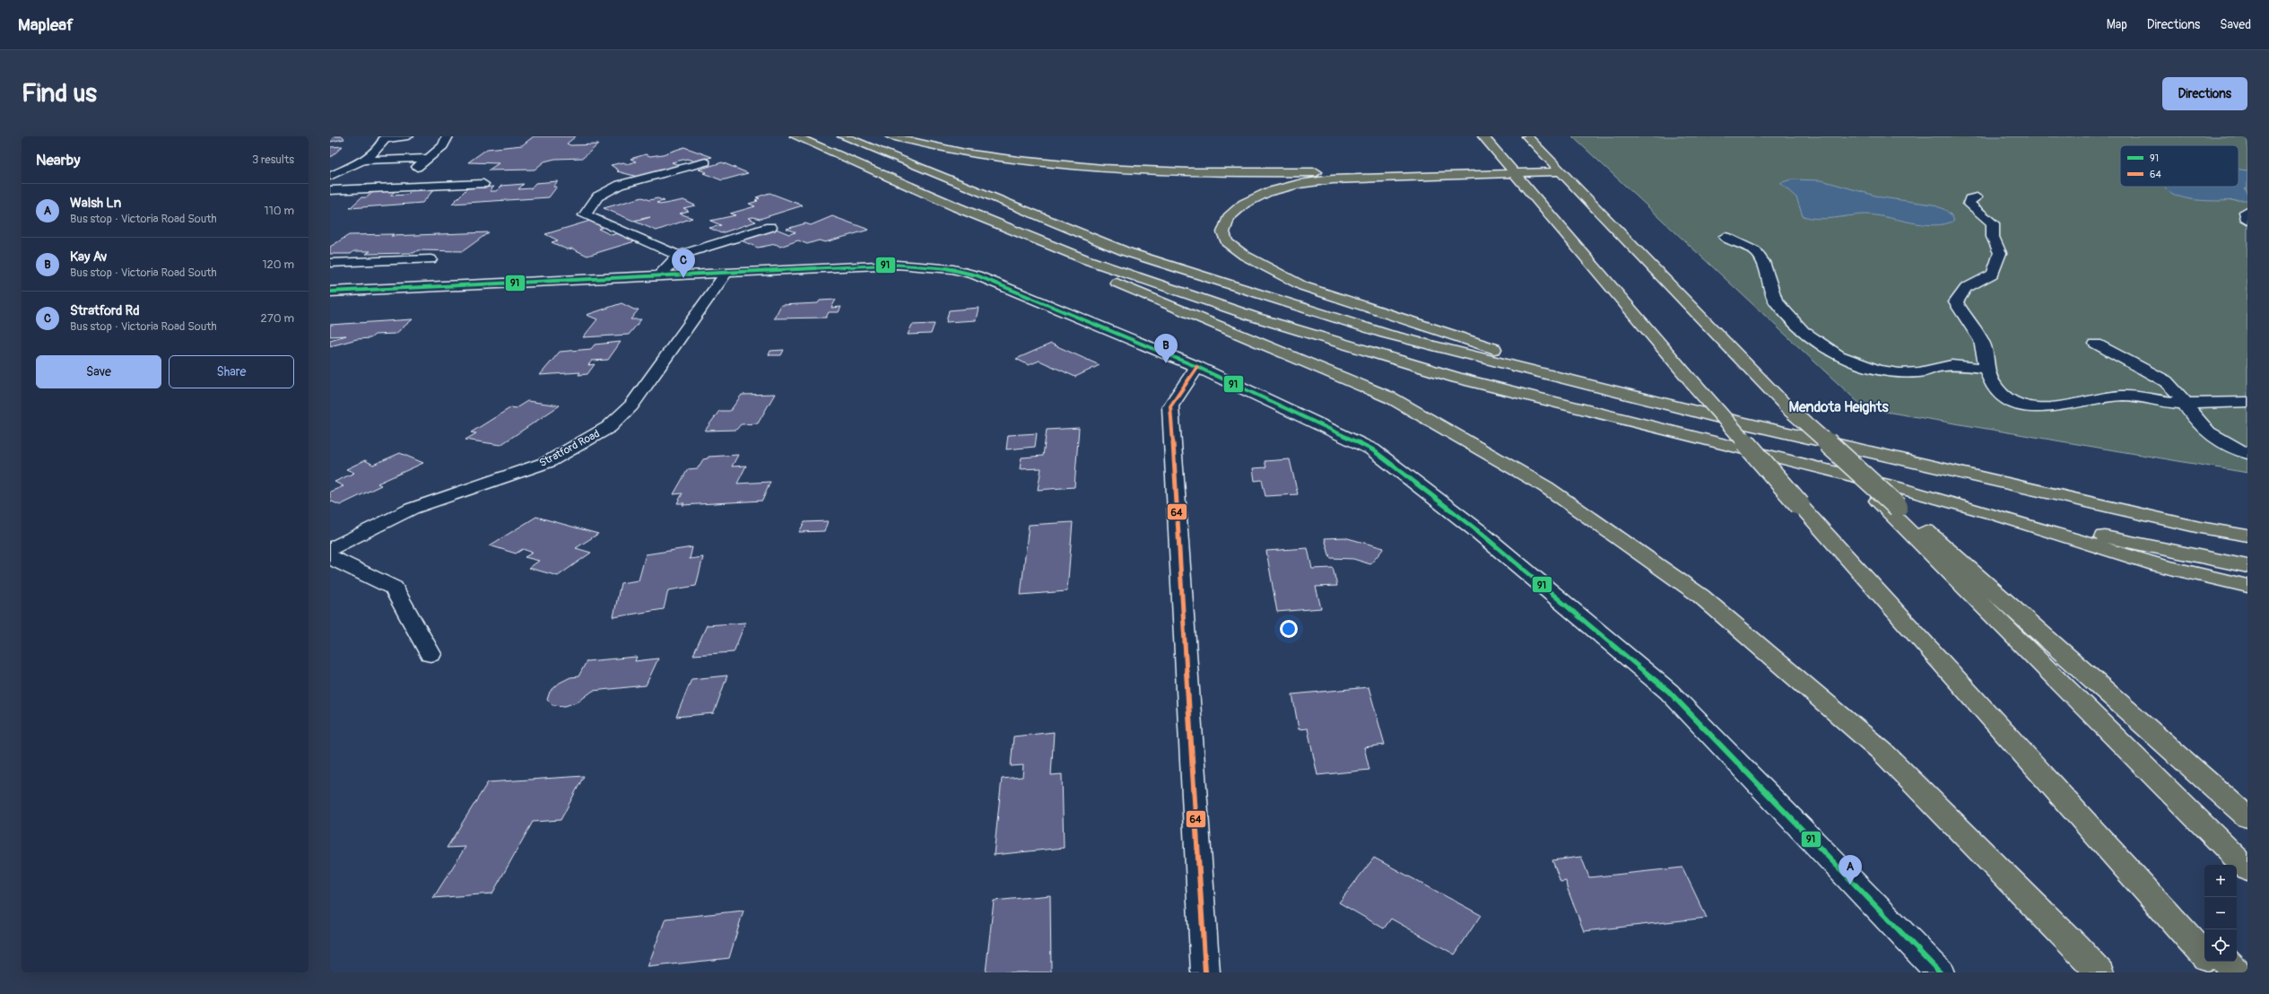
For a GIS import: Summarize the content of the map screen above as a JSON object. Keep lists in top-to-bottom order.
{
  "streets": {
    "street": ["Stratford Road"]
  },
  "districts": ["Mendota Heights"],
  "lines": ["transit line 91", "transit line 64"],
  "legend": ["91", "64"],
  "page": {
    "header": "Mapleaf",
    "nav": ["Map", "Directions", "Saved"],
    "buttons": [
      "Directions",
      ["Save", "Share"]
    ],
    "title": "Find us",
    "heading": ["Nearby", "3 results"],
    "list": [
      {
        "mark": "A",
        "name": "Walsh Ln",
        "note": "Bus stop · Victoria Road South",
        "value": "110 m"
      },
      {
        "mark": "B",
        "name": "Kay Av",
        "note": "Bus stop · Victoria Road South",
        "value": "120 m"
      },
      {
        "mark": "C",
        "name": "Stratford Rd",
        "note": "Bus stop · Victoria Road South",
        "value": "270 m"
      }
    ],
    "pins": ["C", "B", "A"],
    "map_buttons": ["+", "−"]
  }
}
